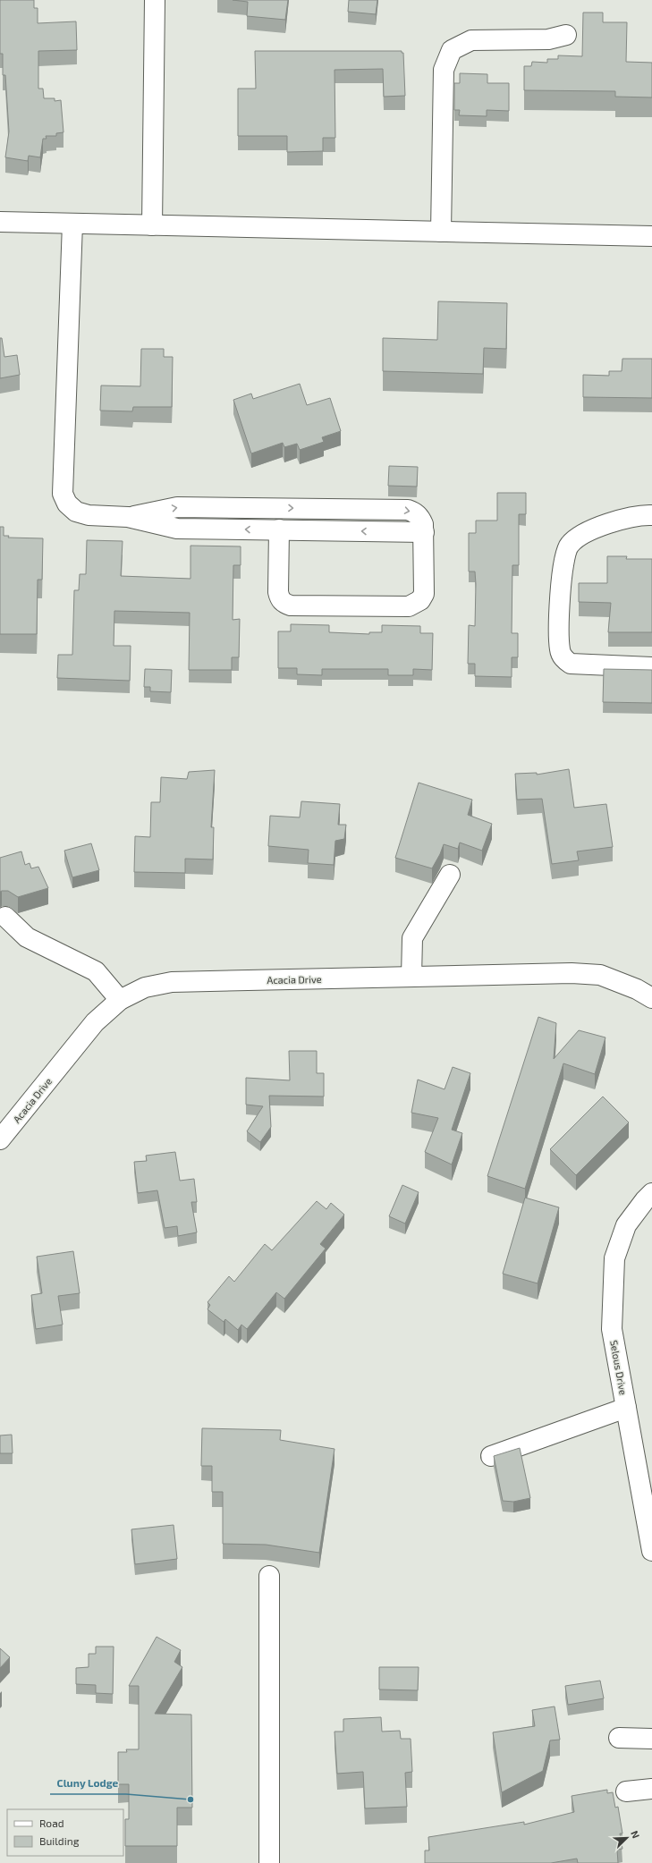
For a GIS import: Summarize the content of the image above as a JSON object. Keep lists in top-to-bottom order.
{
  "streets": {
    "street": ["Acacia Drive", "Selous Drive"]
  },
  "places": ["Cluny Lodge"],
  "legend": ["Road", "Building"],
  "north": "top right"
}
